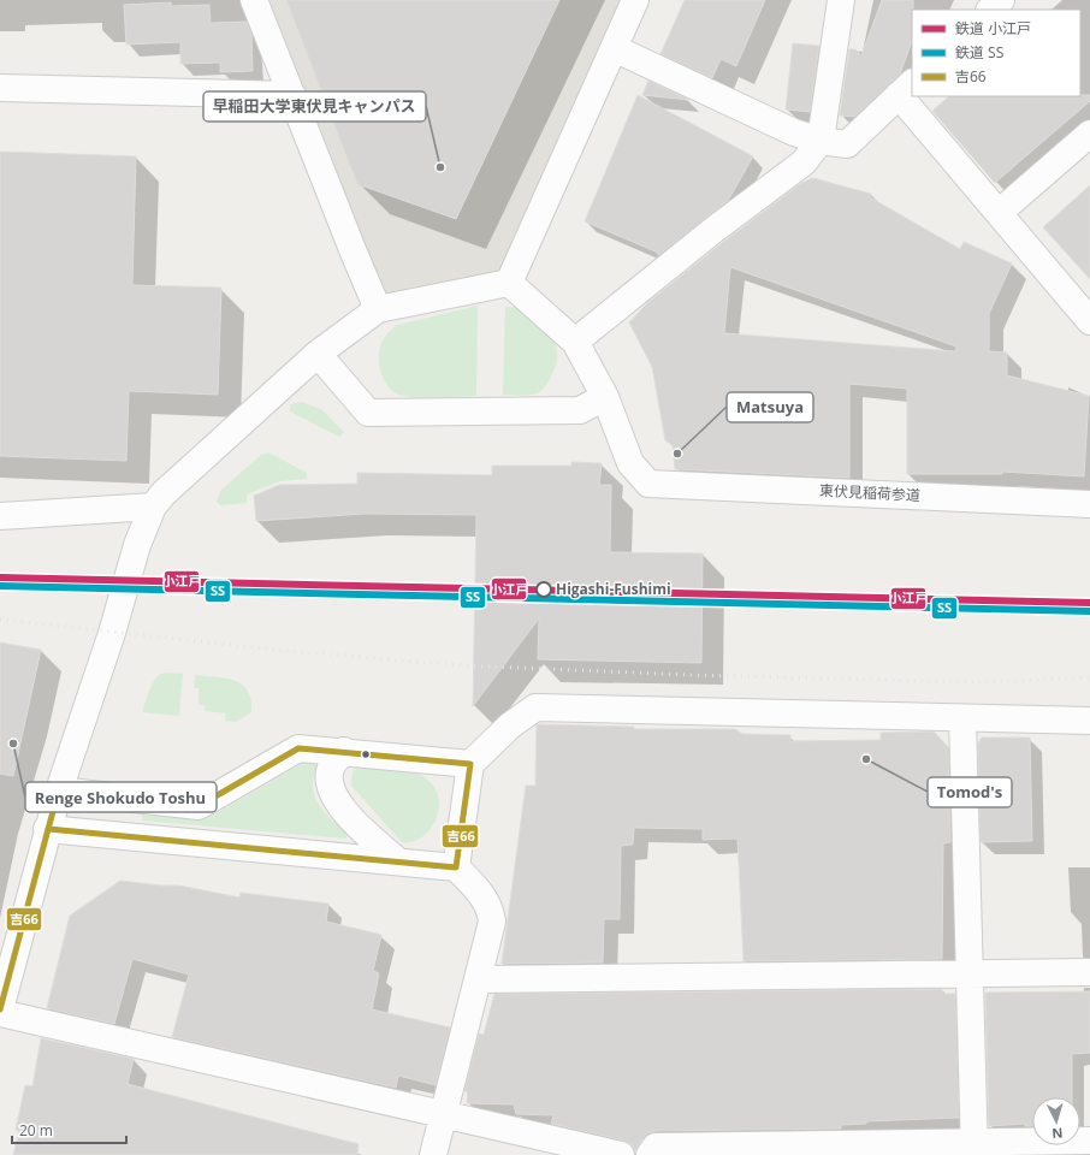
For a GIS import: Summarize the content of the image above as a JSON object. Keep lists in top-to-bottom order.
{
  "streets": {
    "street": ["東伏見稲荷参道"]
  },
  "places": [
    "早稲田大学東伏見キャンパス",
    "Matsuya",
    "Higashi-Fushimi",
    "Renge Shokudo Toshu",
    "Tomod's"
  ],
  "lines": ["rail line 小江戸", "rail line SS", "transit line 吉66"],
  "legend": ["鉄道 小江戸", "鉄道 SS", "吉66"],
  "scale_bar": "20 m",
  "north": "bottom"
}
